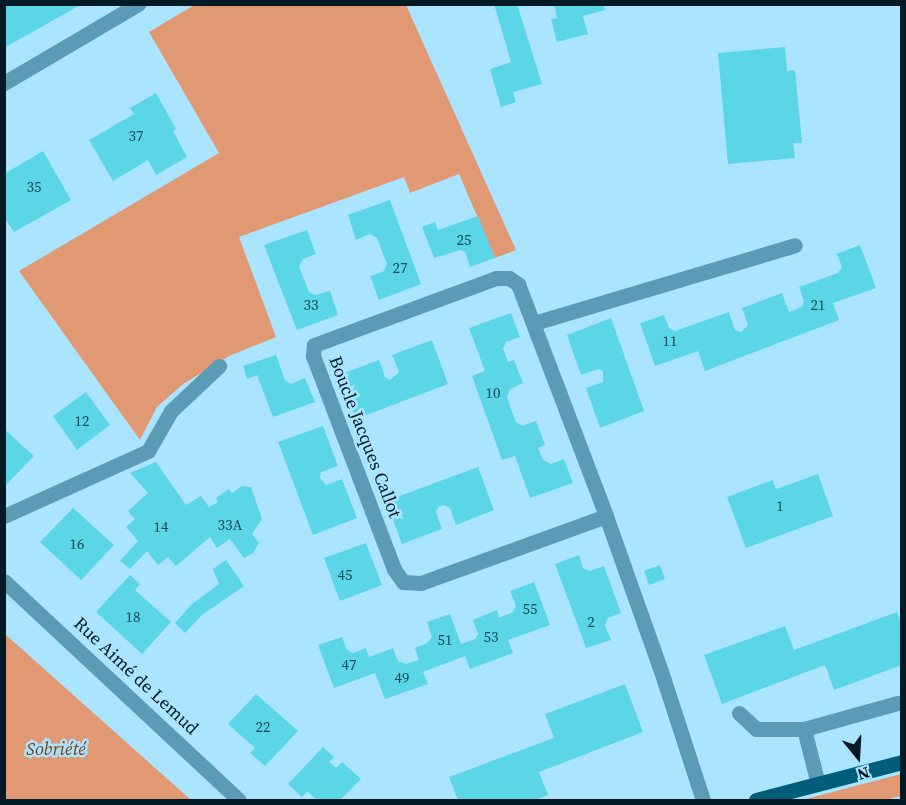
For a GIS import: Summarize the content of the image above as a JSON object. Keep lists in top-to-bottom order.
{
  "streets": {
    "street": ["Boucle Jacques Callot", "Rue Aimé de Lemud"]
  },
  "parks": ["Sobriété"],
  "house_numbers": [
    "37",
    "35",
    "25",
    "27",
    "33",
    "21",
    "11",
    "10",
    "12",
    "1",
    "33A",
    "14",
    "16",
    "45",
    "55",
    "18",
    "2",
    "53",
    "51",
    "47",
    "49",
    "22"
  ],
  "north": "bottom"
}
